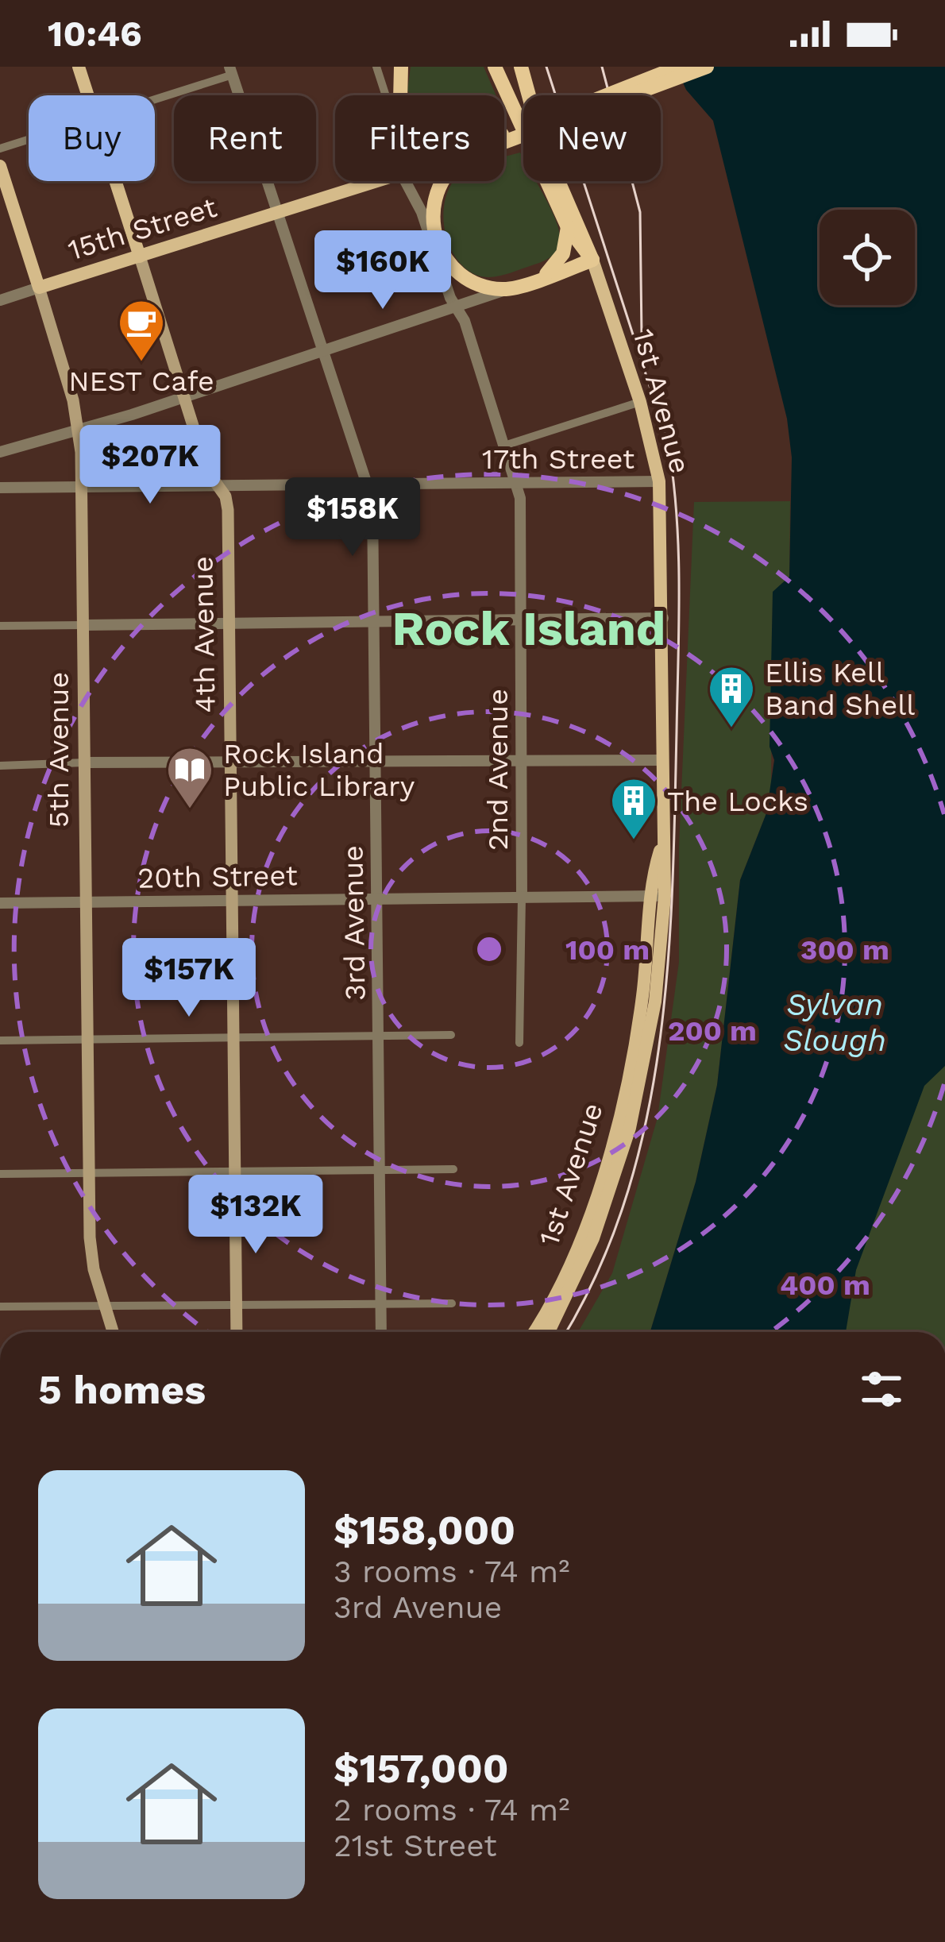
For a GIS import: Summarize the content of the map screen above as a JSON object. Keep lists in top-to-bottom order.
{
  "streets": {
    "highway": ["15th Street", "1st Avenue"],
    "main road": ["4th Avenue", "5th Avenue"],
    "street": [
      "17th Street",
      "2nd Avenue",
      "20th Street",
      "3rd Avenue"
    ]
  },
  "crossings": [
    ["15th Street", "4th Avenue"],
    ["15th Street", "5th Avenue"],
    ["15th Street", "3rd Avenue"],
    ["1st Avenue", "17th Street"],
    ["1st Avenue", "20th Street"],
    ["17th Street", "4th Avenue"],
    ["17th Street", "5th Avenue"],
    ["17th Street", "2nd Avenue"],
    ["17th Street", "3rd Avenue"],
    ["4th Avenue", "20th Street"],
    ["5th Avenue", "20th Street"],
    ["2nd Avenue", "20th Street"],
    ["20th Street", "3rd Avenue"]
  ],
  "districts": ["Rock Island"],
  "water": ["Sylvan Slough"],
  "places": {
    "cafe": ["NEST Cafe"],
    "building": ["Ellis Kell Band Shell", "The Locks"],
    "library": ["Rock Island Public Library"]
  },
  "page": {
    "status": "10:46",
    "chip": [
      "Buy",
      "Rent",
      "Filters",
      "New"
    ],
    "price": [
      "$160K",
      "$207K",
      "$158K",
      "$157K",
      "$132K"
    ],
    "heading": "5 homes",
    "list": [
      {
        "name": "$158,000",
        "note": "3 rooms · 74 m² · 3rd Avenue"
      },
      {
        "name": "$157,000",
        "note": "2 rooms · 74 m² · 21st Street"
      }
    ]
  },
  "rings": [
    "100 m",
    "300 m",
    "200 m",
    "400 m"
  ]
}
